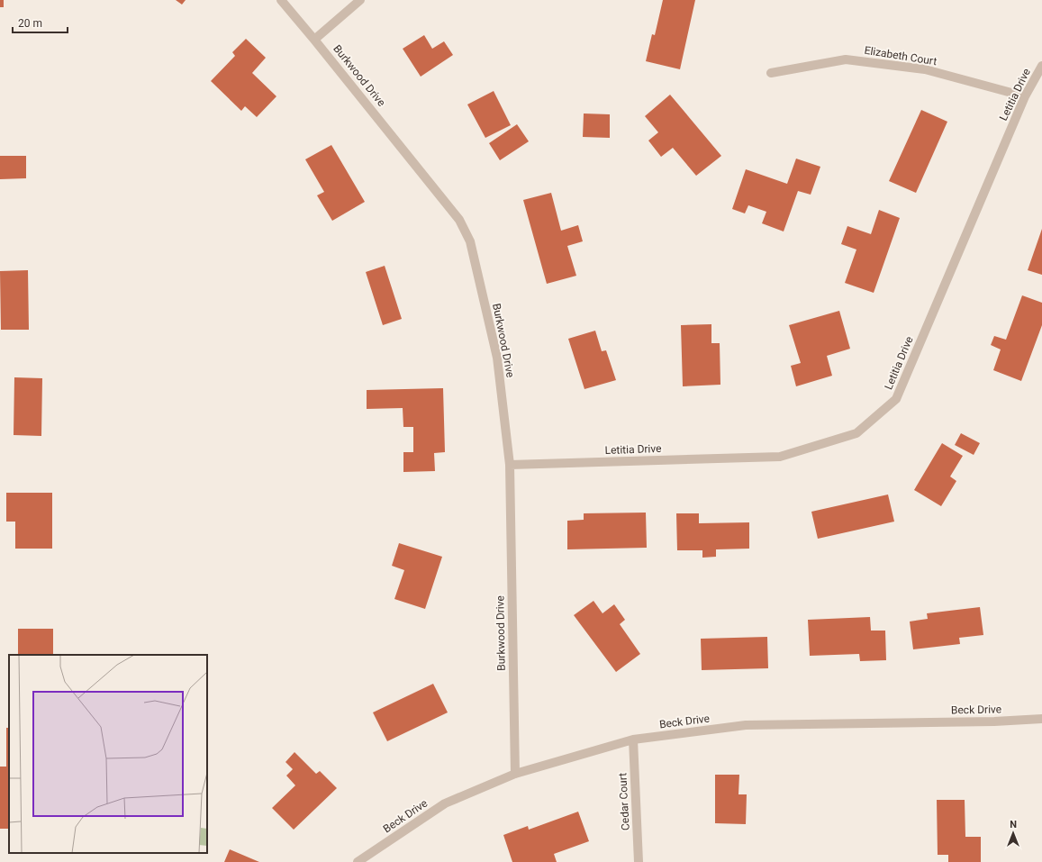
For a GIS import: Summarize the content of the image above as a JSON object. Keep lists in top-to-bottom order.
{
  "streets": {
    "street": [
      "Elizabeth Court",
      "Burkwood Drive",
      "Letitia Drive",
      "Beck Drive",
      "Cedar Court"
    ]
  },
  "crossings": [
    ["Elizabeth Court", "Letitia Drive"],
    ["Burkwood Drive", "Letitia Drive"],
    ["Burkwood Drive", "Beck Drive"],
    ["Beck Drive", "Cedar Court"]
  ],
  "scale_bar": "20 m",
  "north": "top"
}
